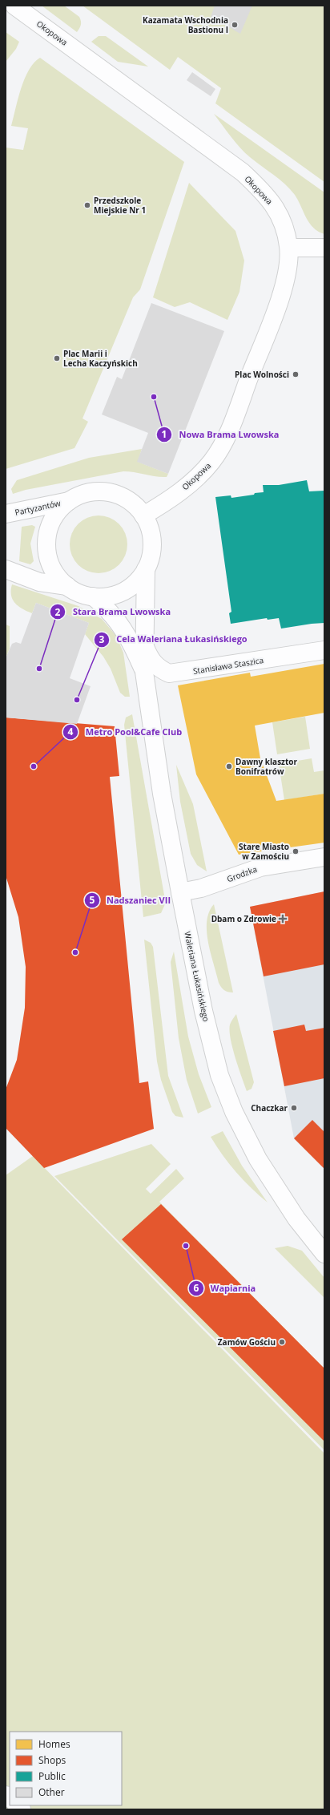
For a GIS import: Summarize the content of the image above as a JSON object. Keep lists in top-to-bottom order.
{
  "streets": {
    "street": [
      "Okopowa",
      "Partyzantów",
      "Stanisława Staszica",
      "Grodzka",
      "Waleriana Łukasińskiego"
    ]
  },
  "crossings": [
    ["Okopowa", "Partyzantów"],
    ["Okopowa", "Waleriana Łukasińskiego"],
    ["Partyzantów", "Waleriana Łukasińskiego"],
    ["Stanisława Staszica", "Waleriana Łukasińskiego"],
    ["Grodzka", "Waleriana Łukasińskiego"]
  ],
  "places": {
    "other": [
      "Kazamata Wschodnia Bastionu I",
      "Przedszkole Miejskie Nr 1",
      "Plac Marii i Lecha Kaczyńskich",
      "Plac Wolności",
      "Nowa Brama Lwowska",
      "Stara Brama Lwowska",
      "Cela Waleriana Łukasińskiego",
      "Metro Pool&Cafe Club",
      "Dawny klasztor Bonifratrów",
      "Stare Miasto w Zamościu",
      "Nadszaniec VII",
      "Chaczkar",
      "Wapiarnia",
      "Zamów Gościu"
    ],
    "health": ["Dbam o Zdrowie"]
  },
  "legend": [
    "Homes",
    "Shops",
    "Public",
    "Other"
  ]
}
